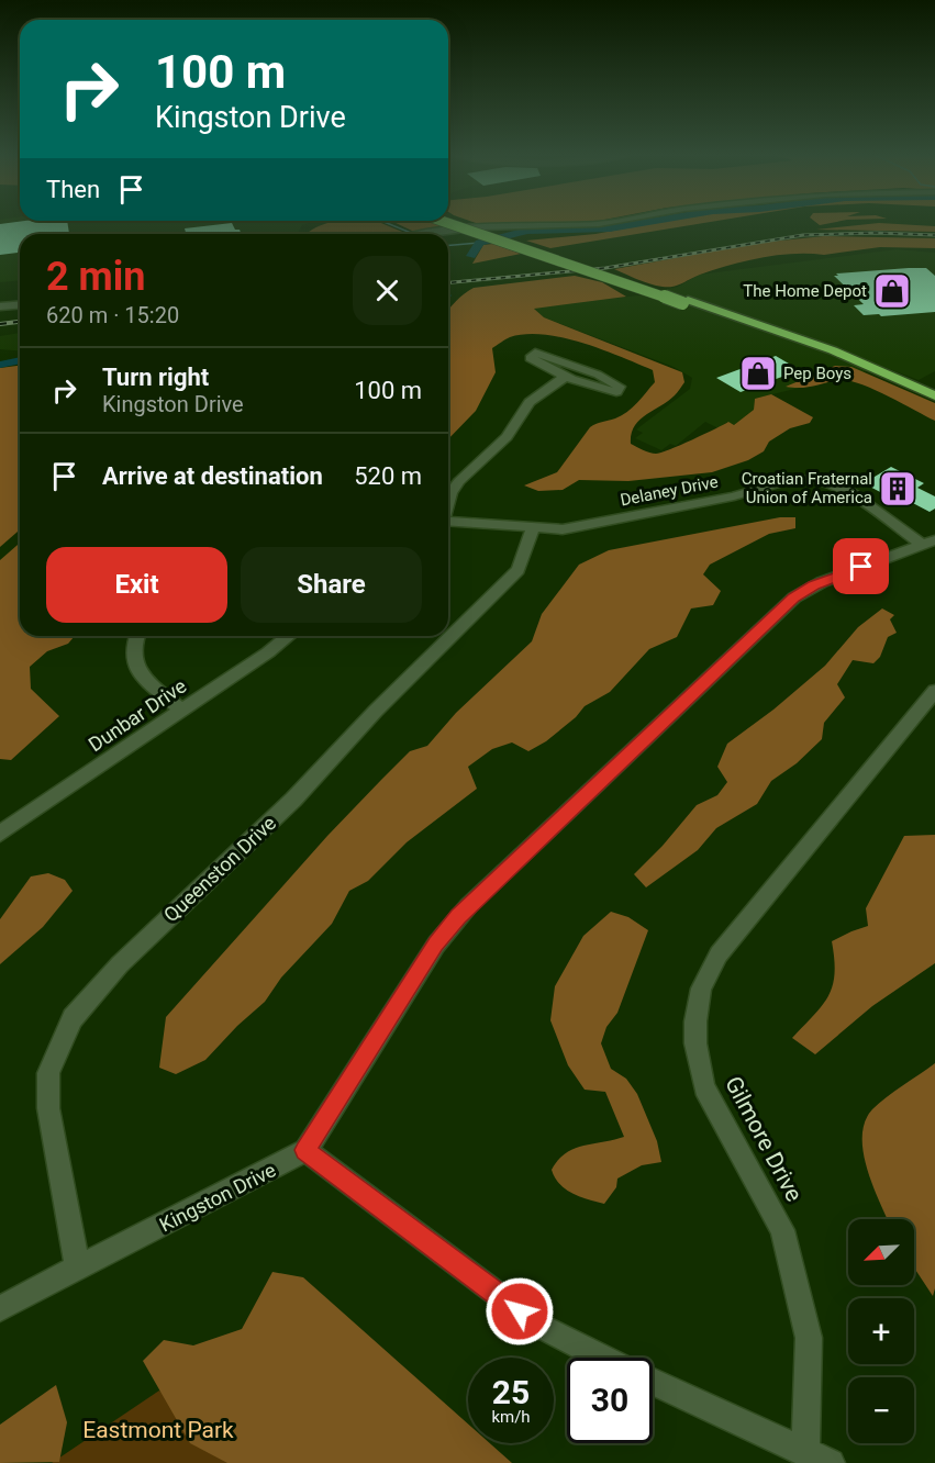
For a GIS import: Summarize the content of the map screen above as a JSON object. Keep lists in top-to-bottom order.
{
  "streets": {
    "street": [
      "Delaney Drive",
      "Dunbar Drive",
      "Queenston Drive",
      "Gilmore Drive",
      "Kingston Drive"
    ]
  },
  "crossings": [
    ["Delaney Drive", "Queenston Drive"],
    ["Delaney Drive", "Kingston Drive"],
    ["Queenston Drive", "Kingston Drive"]
  ],
  "parks": ["Eastmont Park"],
  "places": {
    "shop": ["The Home Depot", "Pep Boys"],
    "building": ["Croatian Fraternal Union of America"]
  },
  "north": "bottom left",
  "page": {
    "turn": ["100 m", "Kingston Drive"],
    "then": "Then",
    "heading": ["2 min", "620 m · 15:20"],
    "list": [
      {
        "name": "Turn right",
        "note": "Kingston Drive",
        "value": "100 m"
      },
      {
        "name": "Arrive at destination",
        "value": "520 m"
      }
    ],
    "buttons": ["Exit", "Share"],
    "map_buttons": ["+", "−"],
    "speed": "25 km/h",
    "limit": "30"
  }
}
